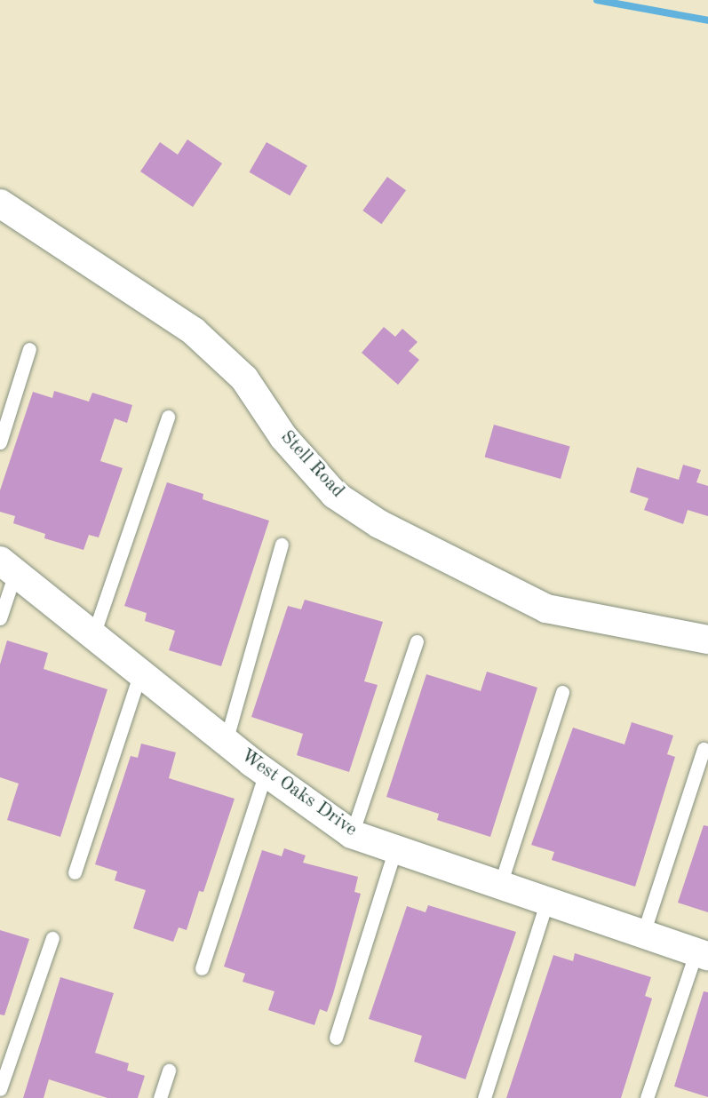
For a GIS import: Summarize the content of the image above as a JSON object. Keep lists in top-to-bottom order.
{
  "streets": {
    "street": ["Stell Road", "West Oaks Drive"]
  }
}
